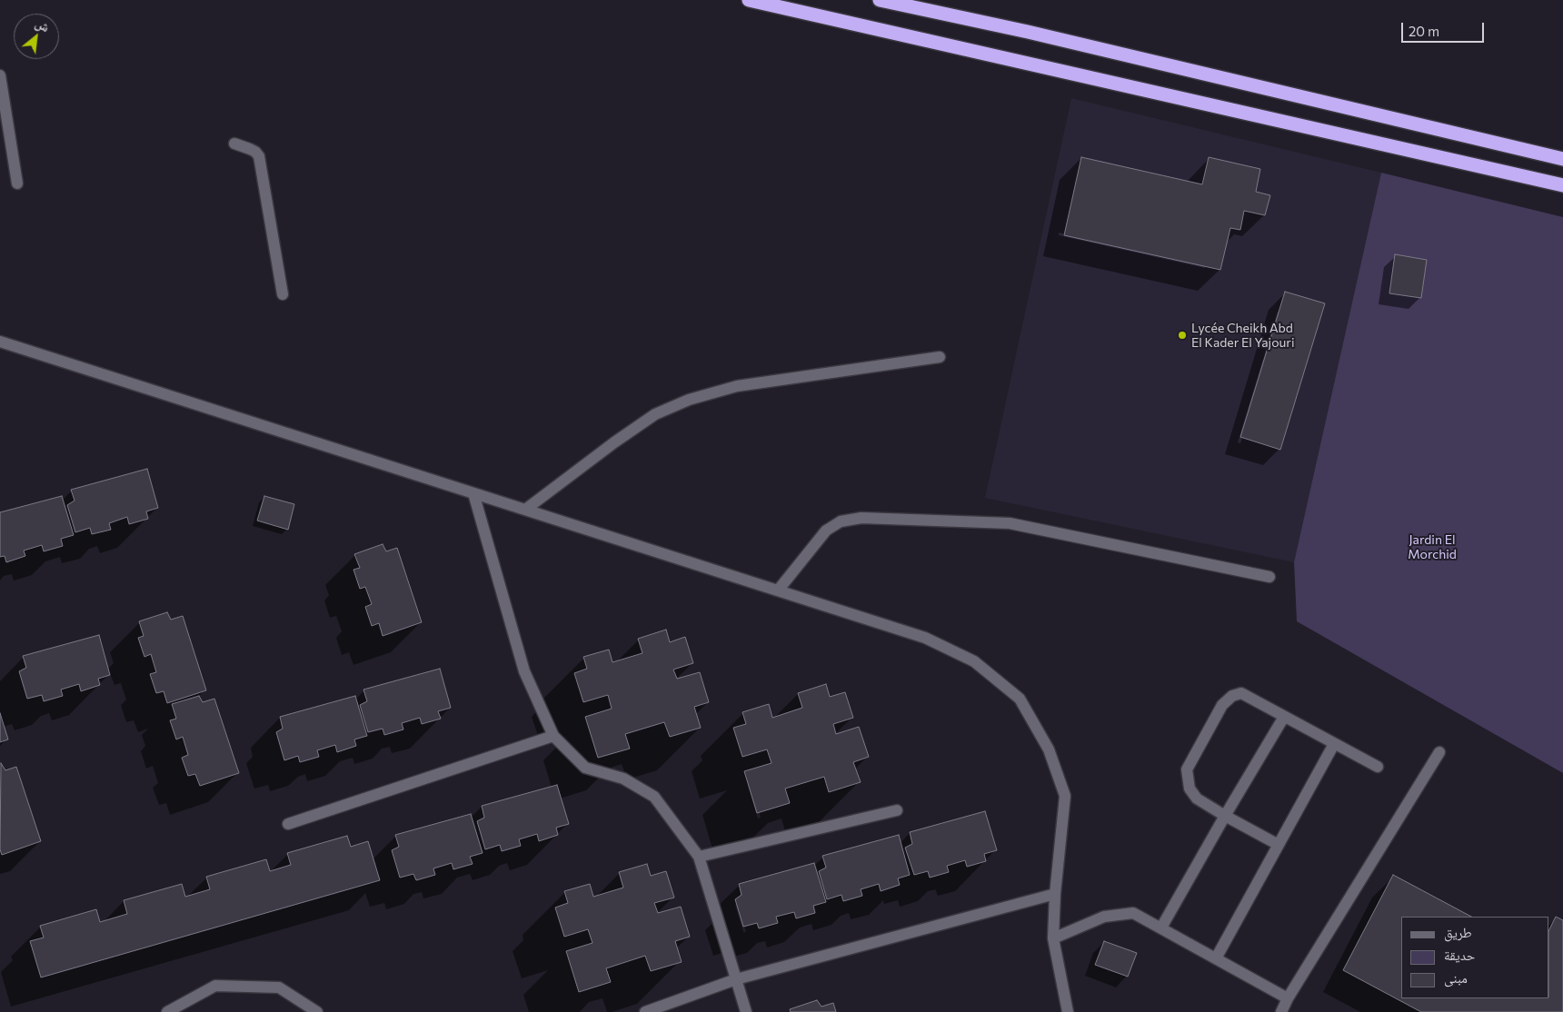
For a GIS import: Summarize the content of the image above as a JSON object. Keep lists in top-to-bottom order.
{
  "parks": ["Jardin El Morchid"],
  "places": ["Lycée Cheikh Abd El Kader El Yajouri"],
  "legend": ["طريق", "حديقة", "مبنى"],
  "scale_bar": "20 m",
  "north": "top right"
}
